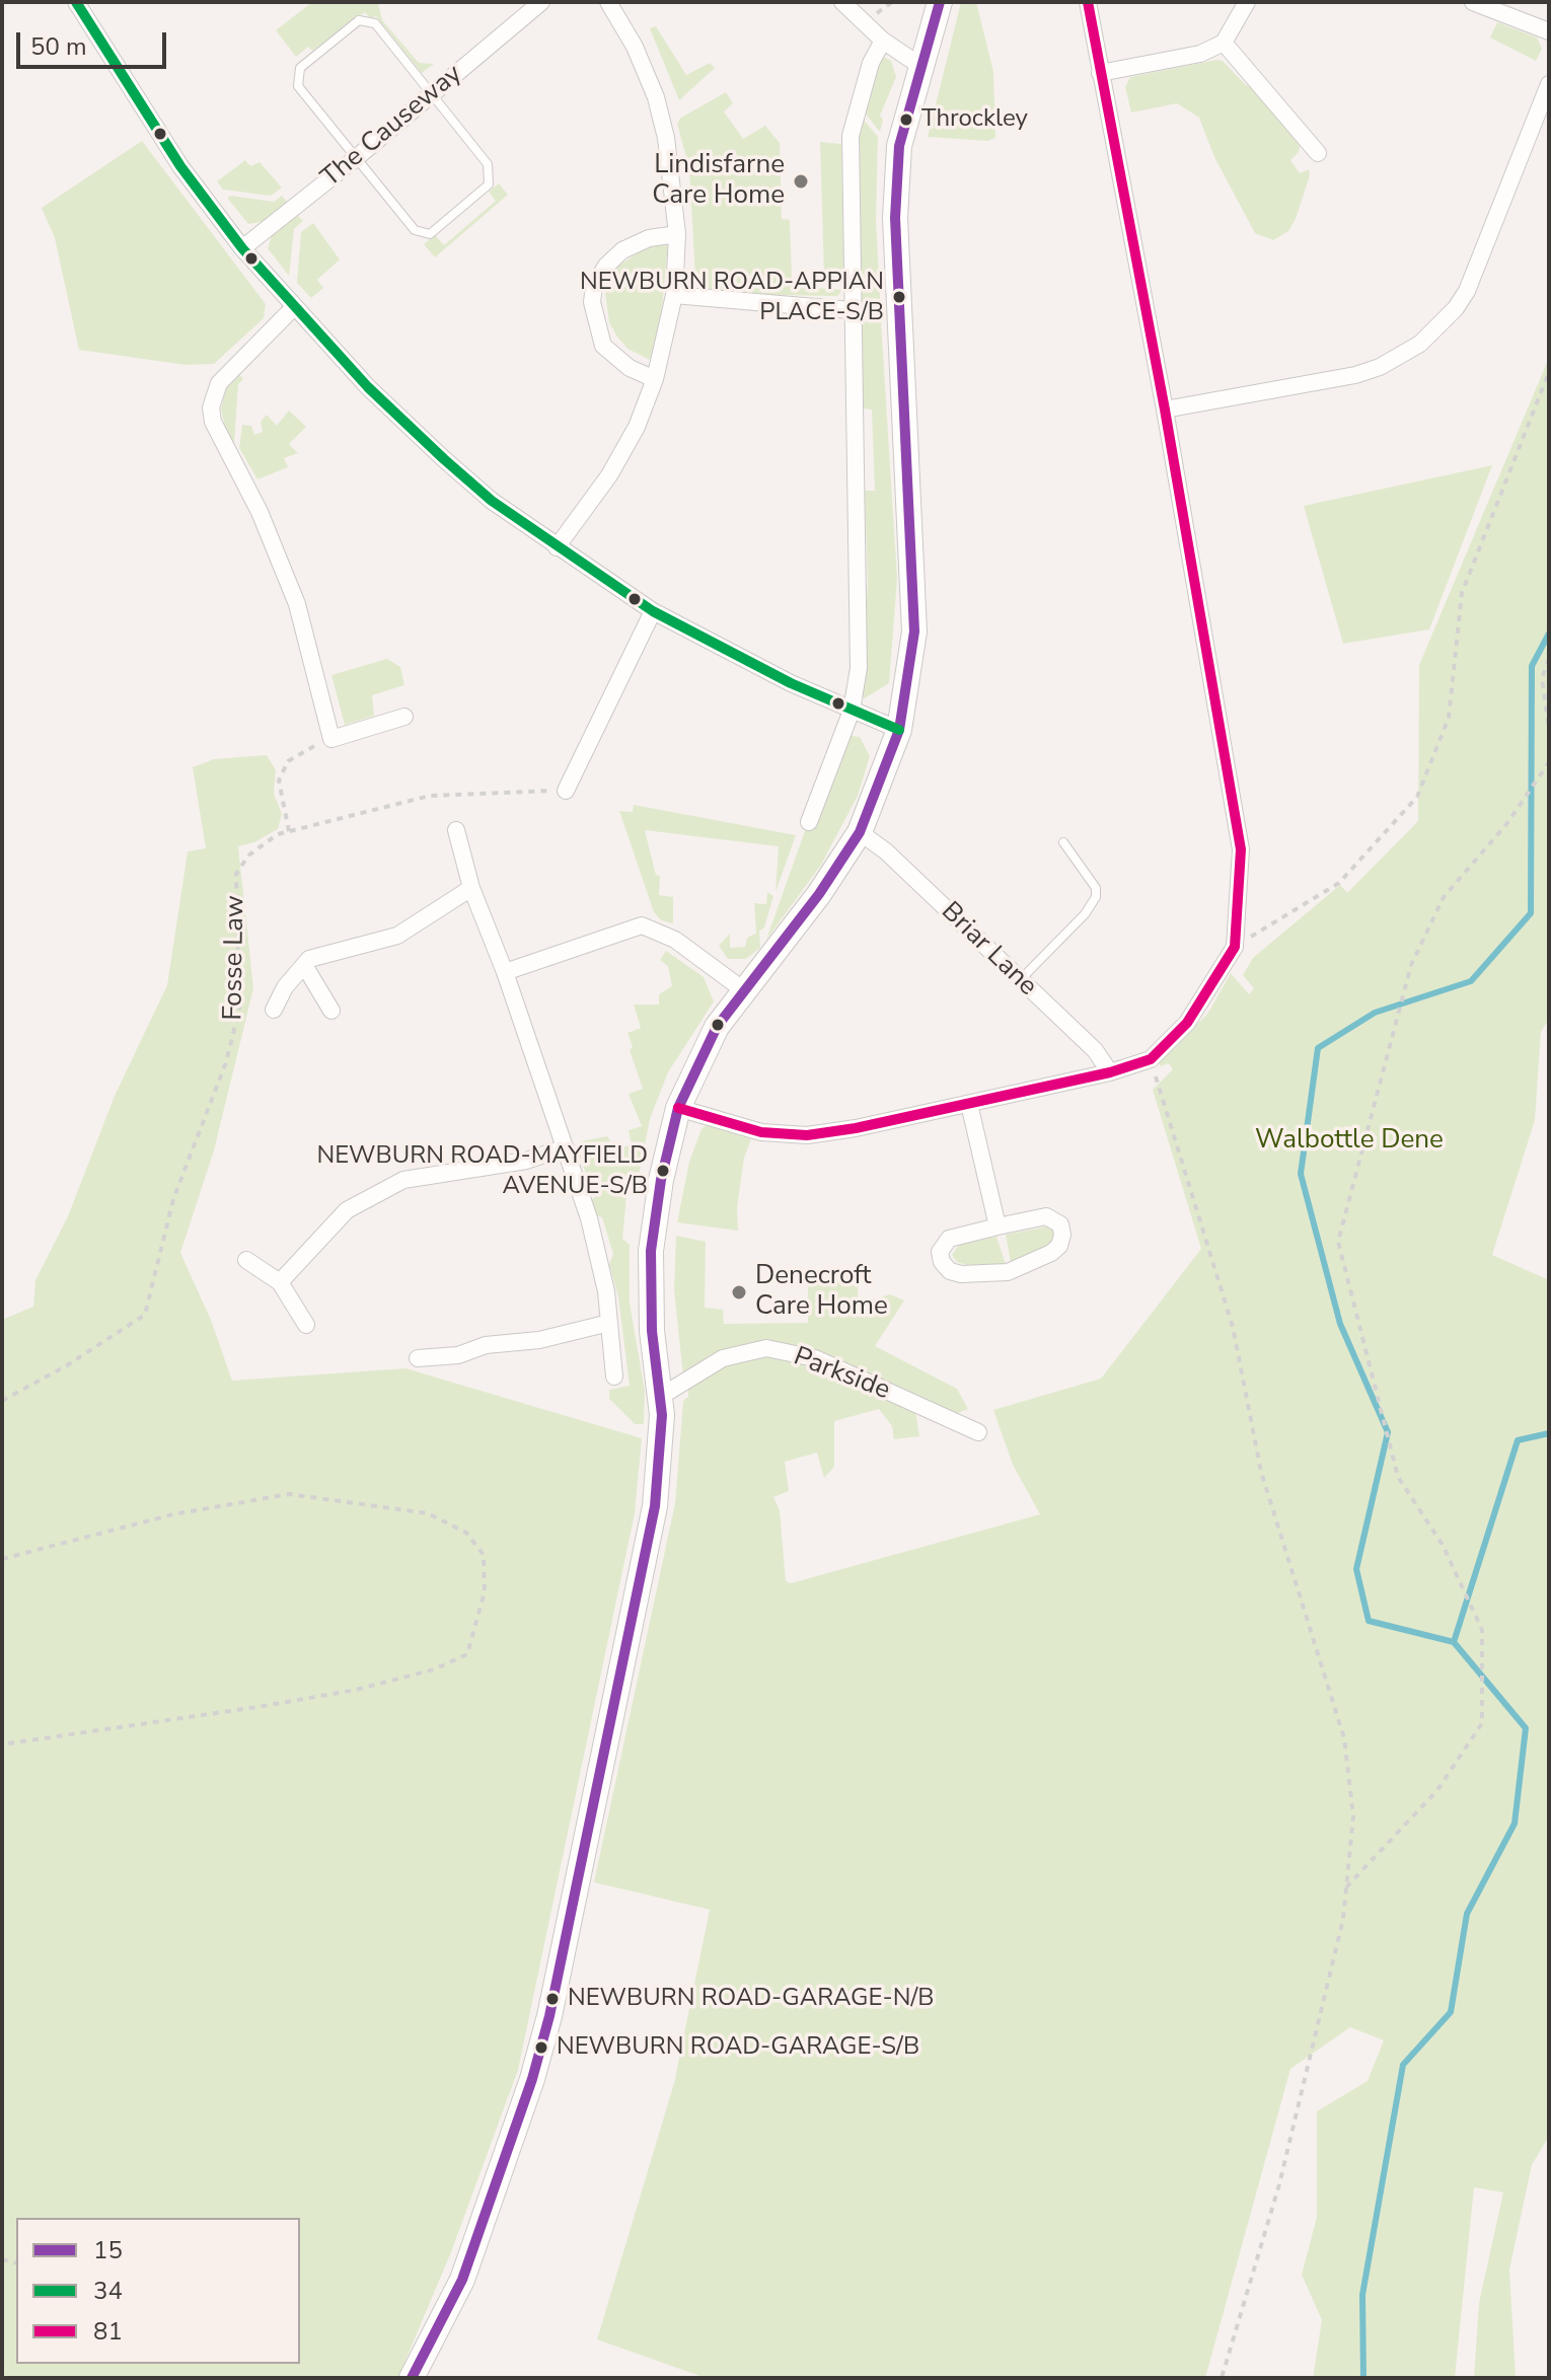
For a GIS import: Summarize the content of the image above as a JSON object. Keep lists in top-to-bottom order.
{
  "streets": {
    "street": ["The Causeway", "Briar Lane", "Parkside"],
    "path": ["Fosse Law"]
  },
  "parks": ["Walbottle Dene"],
  "places": [
    "Throckley",
    "Lindisfarne Care Home",
    "NEWBURN ROAD-APPIAN PLACE-S/B",
    "NEWBURN ROAD-MAYFIELD AVENUE-S/B",
    "Denecroft Care Home",
    "NEWBURN ROAD-GARAGE-N/B",
    "NEWBURN ROAD-GARAGE-S/B"
  ],
  "lines": ["transit line 15", "transit line 34", "transit line 81"],
  "legend": ["15", "34", "81"],
  "scale_bar": "50 m"
}
